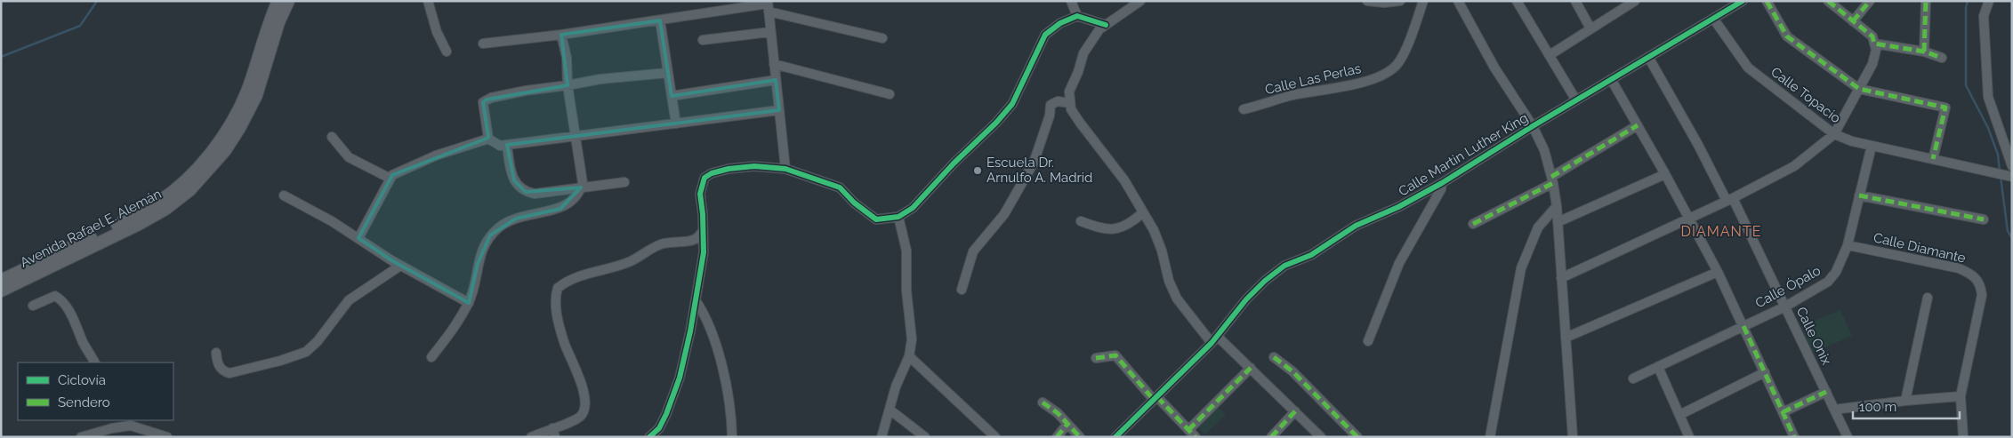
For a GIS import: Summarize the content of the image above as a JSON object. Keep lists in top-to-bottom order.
{
  "streets": {
    "main road": ["Avenida Rafael E. Alemán"],
    "street": [
      "Calle Las Perlas",
      "Calle Topacio",
      "Calle Martin Luther King",
      "Calle Diamante",
      "Calle Ópalo",
      "Calle Onix"
    ]
  },
  "crossings": [
    ["Calle Topacio", "Calle Martin Luther King"],
    ["Calle Topacio", "Calle Ópalo"],
    ["Calle Martin Luther King", "Calle Onix"],
    ["Calle Diamante", "Calle Ópalo"],
    ["Calle Ópalo", "Calle Onix"]
  ],
  "districts": ["DIAMANTE"],
  "places": ["Escuela Dr. Arnulfo A. Madrid"],
  "legend": ["Ciclovía", "Sendero"],
  "scale_bar": "100 m"
}
